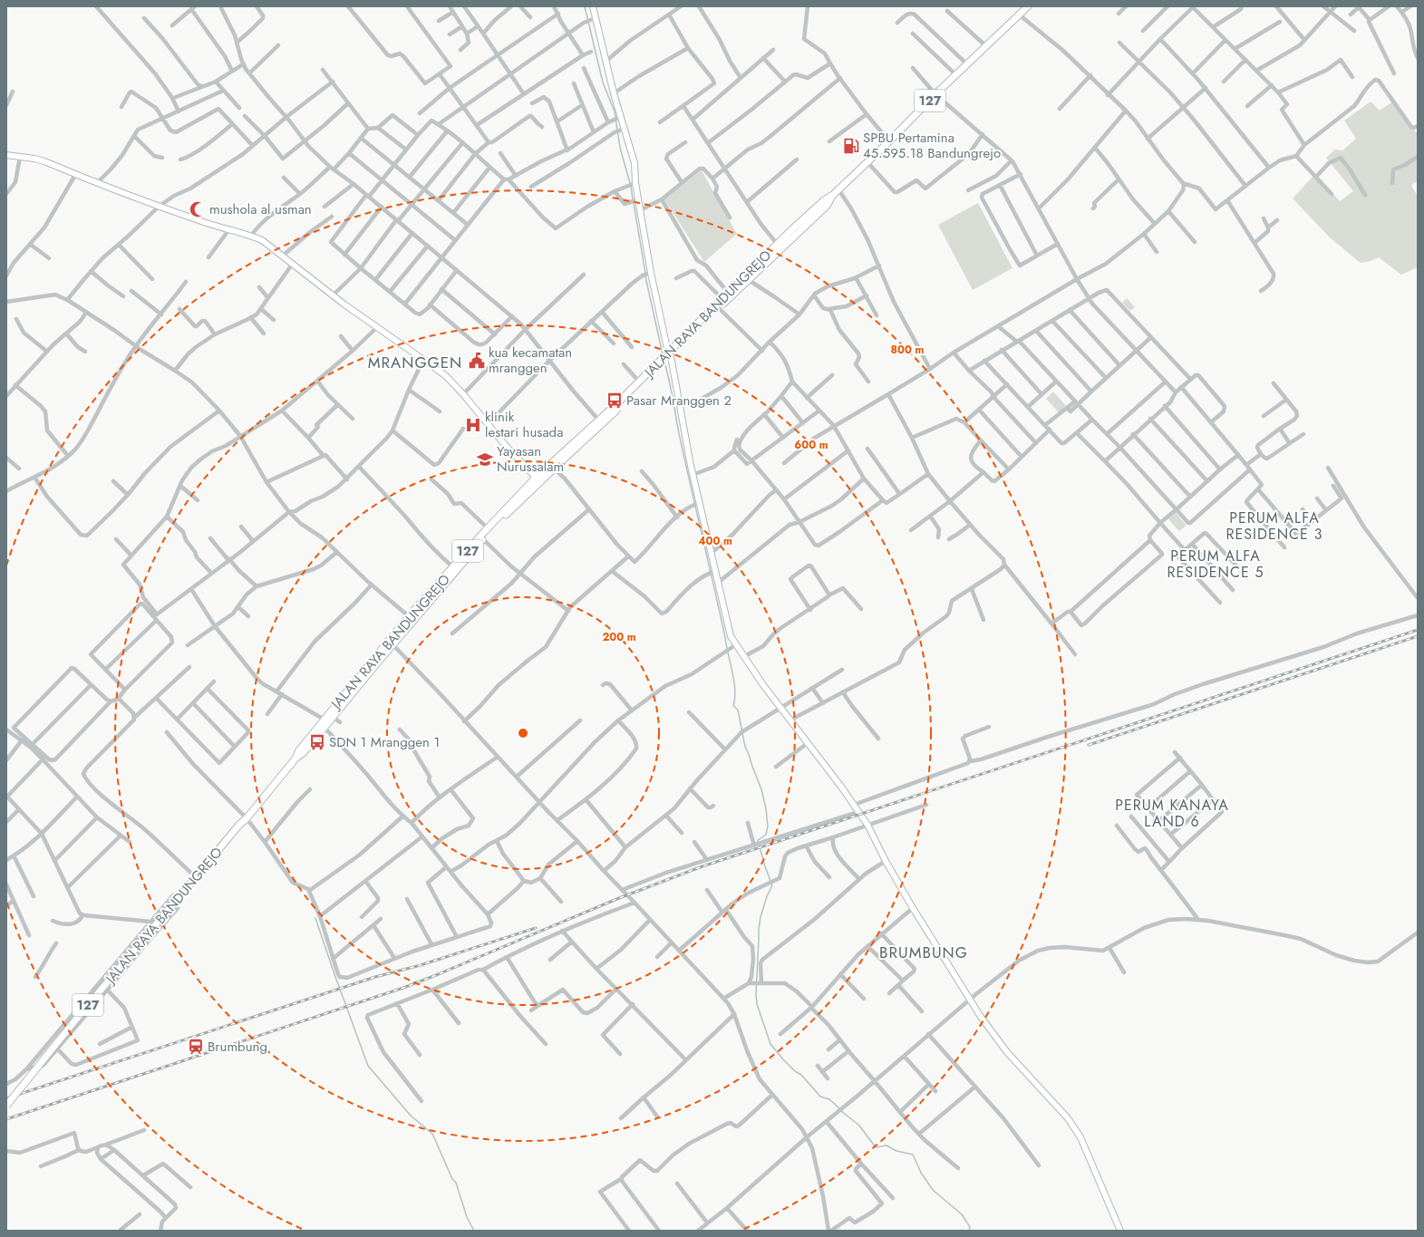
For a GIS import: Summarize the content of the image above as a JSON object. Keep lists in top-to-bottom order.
{
  "streets": {
    "main road": ["127", "JALAN RAYA BANDUNGREJO"]
  },
  "districts": [
    "MRANGGEN",
    "PERUM ALFA RESIDENCE 3",
    "PERUM ALFA RESIDENCE 5",
    "PERUM KANAYA LAND 6",
    "BRUMBUNG"
  ],
  "places": {
    "fuel station": ["SPBU Pertamina 45.595.18 Bandungrejo"],
    "mosque": ["mushola al usman"],
    "public building": ["kua kecamatan mranggen"],
    "bus stop": ["Pasar Mranggen 2", "SDN 1 Mranggen 1"],
    "hospital": ["klinik lestari husada"],
    "school or university": ["Yayasan Nurussalam"],
    "station": ["Brumbung"]
  },
  "rings": [
    "800 m",
    "600 m",
    "400 m",
    "200 m"
  ]
}
